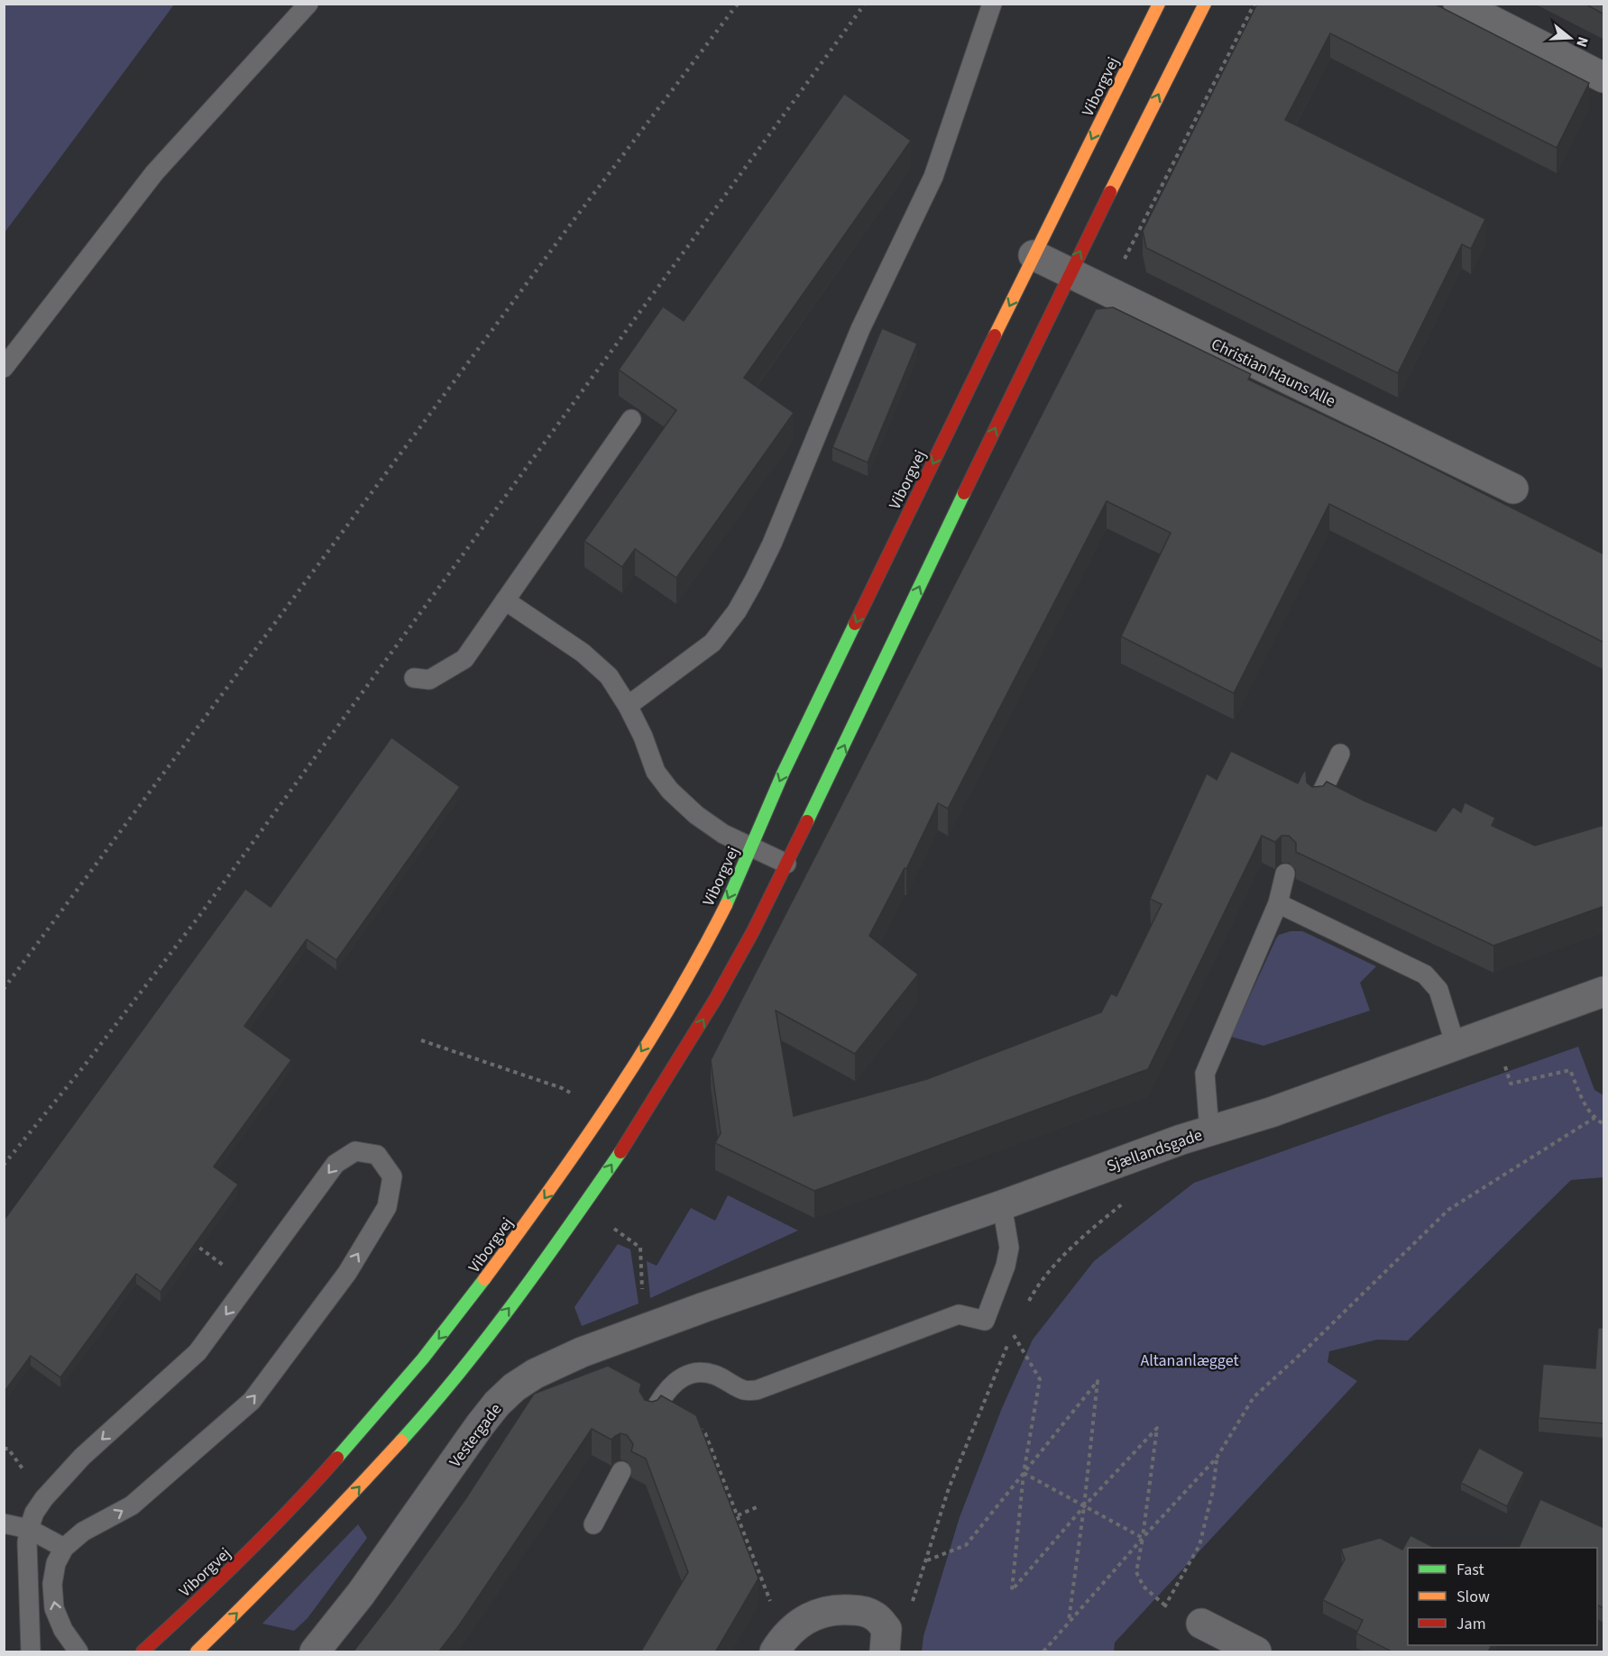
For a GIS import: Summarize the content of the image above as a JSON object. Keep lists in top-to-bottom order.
{
  "streets": {
    "main road": ["Viborgvej"],
    "street": ["Christian Hauns Alle", "Sjællandsgade", "Vestergade"]
  },
  "crossings": [
    ["Viborgvej", "Christian Hauns Alle"],
    ["Sjællandsgade", "Vestergade"]
  ],
  "parks": ["Altananlægget"],
  "legend": ["Fast", "Slow", "Jam"],
  "north": "right"
}
